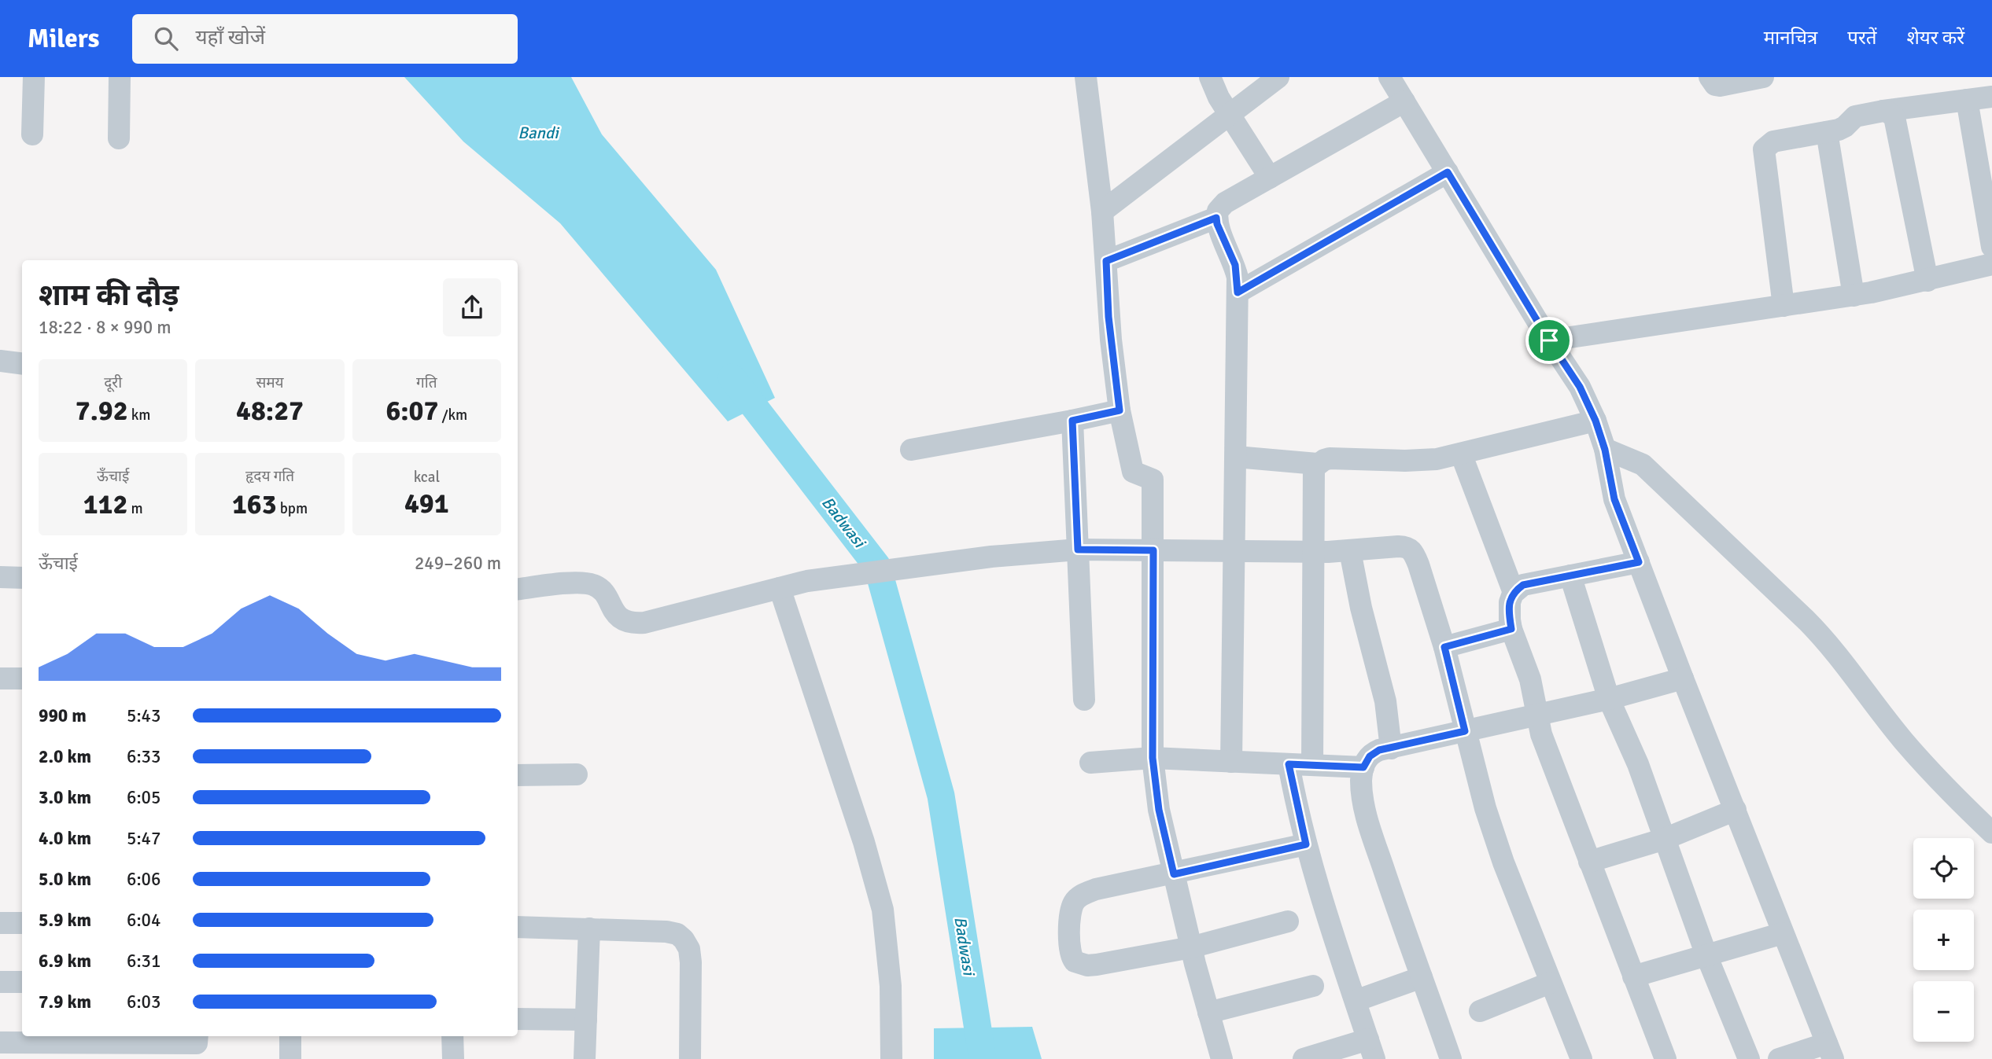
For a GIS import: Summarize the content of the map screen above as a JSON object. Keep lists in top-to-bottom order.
{
  "water": ["Bandi", "Badwasi"],
  "page": {
    "header": "Milers",
    "search": "यहाँ खोजें",
    "nav": ["मानचित्र", "परतें", "शेयर करें"],
    "heading": ["शाम की दौड़", "18:22 · 8 × 990 m"],
    "stats": [
      ["दूरी", "7.92 km"],
      ["समय", "48:27"],
      ["गति", "6:07 /km"],
      ["ऊँचाई", "112 m"],
      ["हृदय गति", "163 bpm"],
      ["kcal", "491"]
    ],
    "chart": ["ऊँचाई", "249–260 m"],
    "list": [
      {
        "name": "990 m",
        "note": "5:43"
      },
      {
        "name": "2.0 km",
        "note": "6:33"
      },
      {
        "name": "3.0 km",
        "note": "6:05"
      },
      {
        "name": "4.0 km",
        "note": "5:47"
      },
      {
        "name": "5.0 km",
        "note": "6:06"
      },
      {
        "name": "5.9 km",
        "note": "6:04"
      },
      {
        "name": "6.9 km",
        "note": "6:31"
      },
      {
        "name": "7.9 km",
        "note": "6:03"
      }
    ],
    "map_buttons": ["+", "−"]
  }
}
